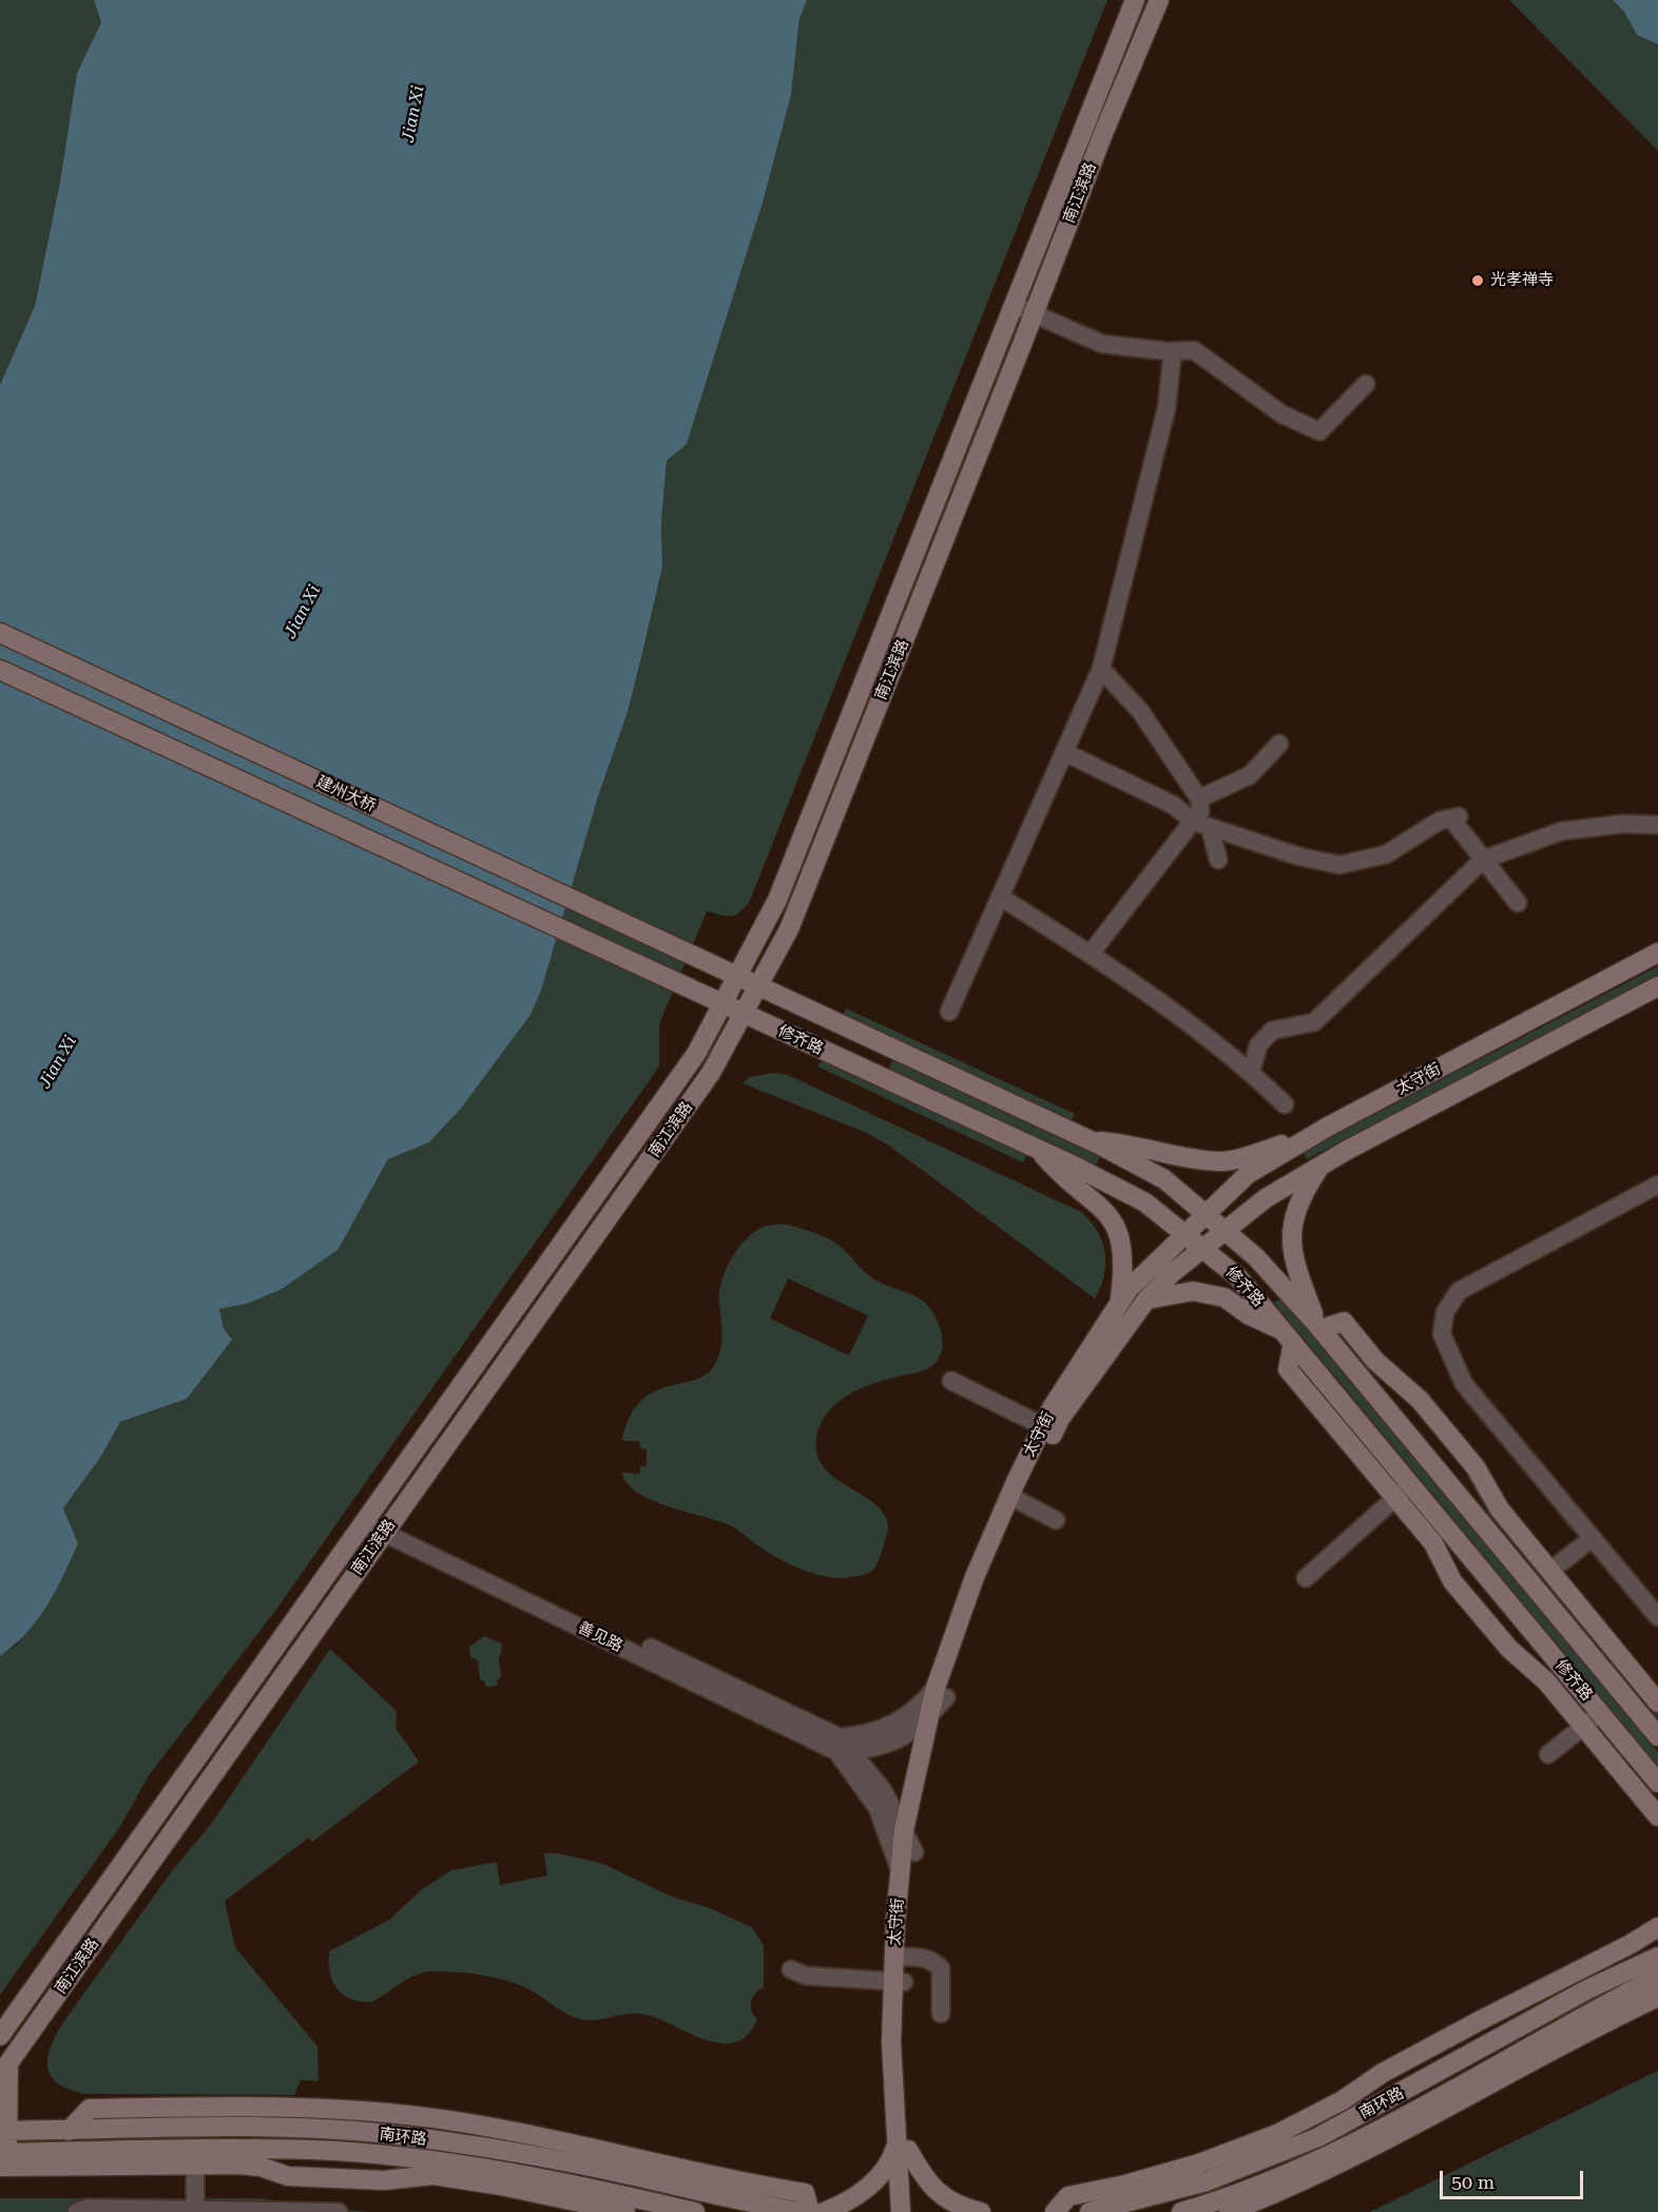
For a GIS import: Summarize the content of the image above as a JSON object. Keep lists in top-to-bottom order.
{
  "streets": {
    "main road": [
      "南江滨路",
      "建州大桥",
      "修齐路",
      "太守街",
      "南环路"
    ],
    "street": ["善见路"]
  },
  "crossings": [
    ["南江滨路", "修齐路"],
    ["南江滨路", "善见路"],
    ["南江滨路", "南环路"],
    ["建州大桥", "修齐路"],
    ["修齐路", "太守街"]
  ],
  "water": ["Jian Xi"],
  "places": ["光孝禅寺"],
  "scale_bar": "50 m"
}
